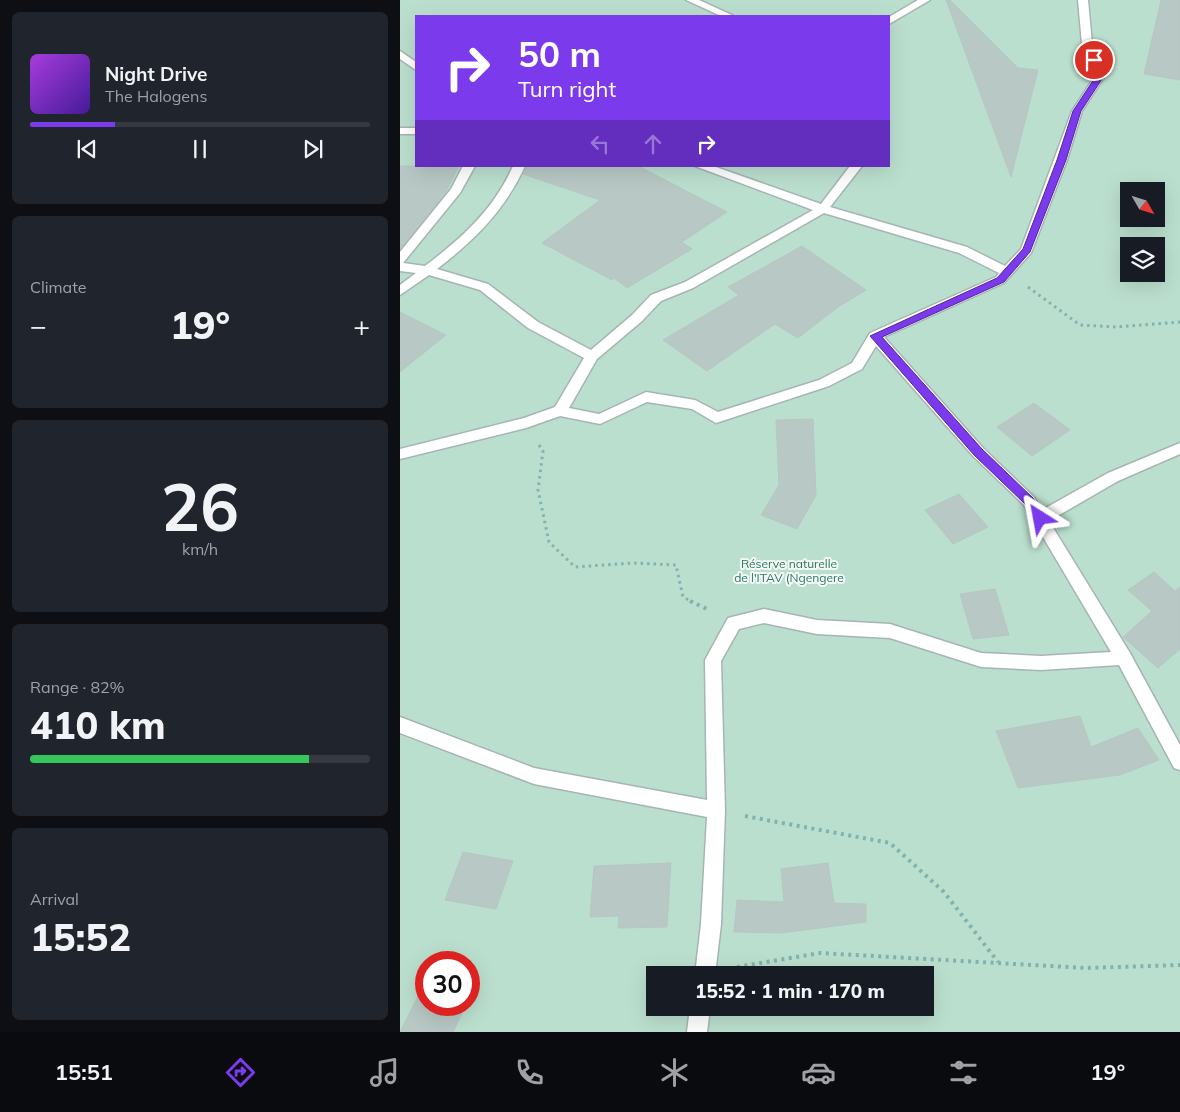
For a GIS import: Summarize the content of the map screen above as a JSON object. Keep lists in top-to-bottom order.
{
  "parks": ["Réserve naturelle de l'ITAV (Ngengere"],
  "north": "bottom right",
  "page": {
    "turn": ["50 m", "Turn right"],
    "song": ["Night Drive", "The Halogens"],
    "tile": [
      "Climate",
      ["26", "km/h"],
      ["Range · 82%", "410 km"],
      ["Arrival", "15:52"]
    ],
    "heat": ["−", "19°", "+"],
    "limit": "30",
    "trip": "15:52 · 1 min · 170 m",
    "tabs": ["15:51", "19°"]
  }
}
